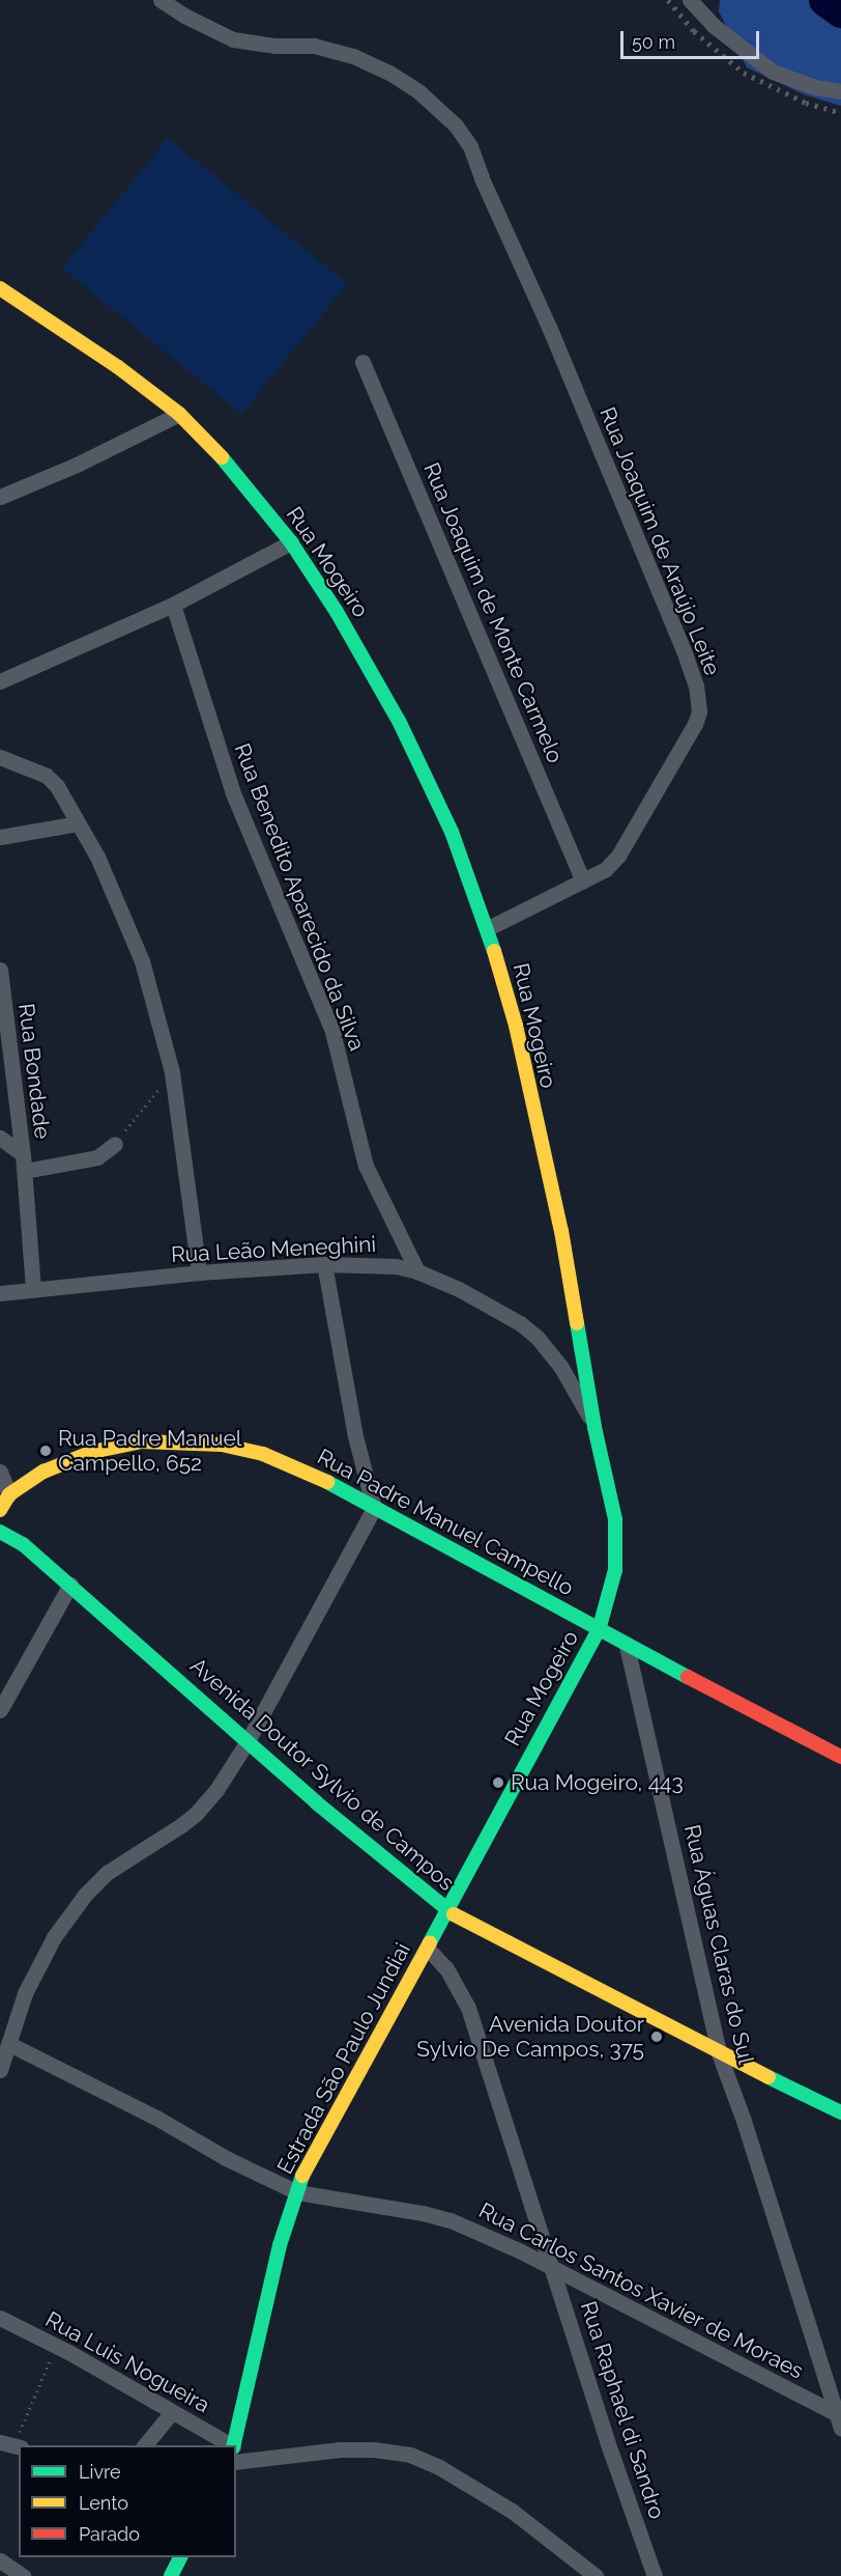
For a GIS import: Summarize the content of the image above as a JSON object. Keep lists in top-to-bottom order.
{
  "streets": {
    "main road": [
      "Rua Mogeiro",
      "Rua Padre Manuel Campello",
      "Avenida Doutor Sylvio de Campos",
      "Estrada São Paulo Jundiai"
    ],
    "street": [
      "Rua Joaquim de Araújo Leite",
      "Rua Joaquim de Monte Carmelo",
      "Rua Benedito Aparecido da Silva",
      "Rua Bondade",
      "Rua Leão Meneghini",
      "Rua Águas Claras do Sul",
      "Rua Carlos Santos Xavier de Moraes",
      "Rua Luis Nogueira",
      "Rua Raphael di Sandro"
    ]
  },
  "crossings": [
    ["Rua Joaquim de Araújo Leite", "Rua Mogeiro"],
    ["Rua Joaquim de Araújo Leite", "Rua Joaquim de Monte Carmelo"],
    ["Rua Mogeiro", "Rua Leão Meneghini"],
    ["Rua Mogeiro", "Rua Padre Manuel Campello"],
    ["Rua Mogeiro", "Avenida Doutor Sylvio de Campos"],
    ["Rua Mogeiro", "Estrada São Paulo Jundiai"],
    ["Rua Benedito Aparecido da Silva", "Rua Leão Meneghini"],
    ["Rua Bondade", "Rua Leão Meneghini"],
    ["Rua Padre Manuel Campello", "Rua Águas Claras do Sul"],
    ["Avenida Doutor Sylvio de Campos", "Rua Águas Claras do Sul"],
    ["Avenida Doutor Sylvio de Campos", "Estrada São Paulo Jundiai"],
    ["Rua Águas Claras do Sul", "Rua Carlos Santos Xavier de Moraes"],
    ["Estrada São Paulo Jundiai", "Rua Carlos Santos Xavier de Moraes"],
    ["Estrada São Paulo Jundiai", "Rua Raphael di Sandro"],
    ["Rua Carlos Santos Xavier de Moraes", "Rua Raphael di Sandro"]
  ],
  "places": ["Rua Padre Manuel Campello, 652", "Rua Mogeiro, 443", "Avenida Doutor Sylvio De Campos, 375"],
  "legend": ["Livre", "Lento", "Parado"],
  "scale_bar": "50 m"
}
